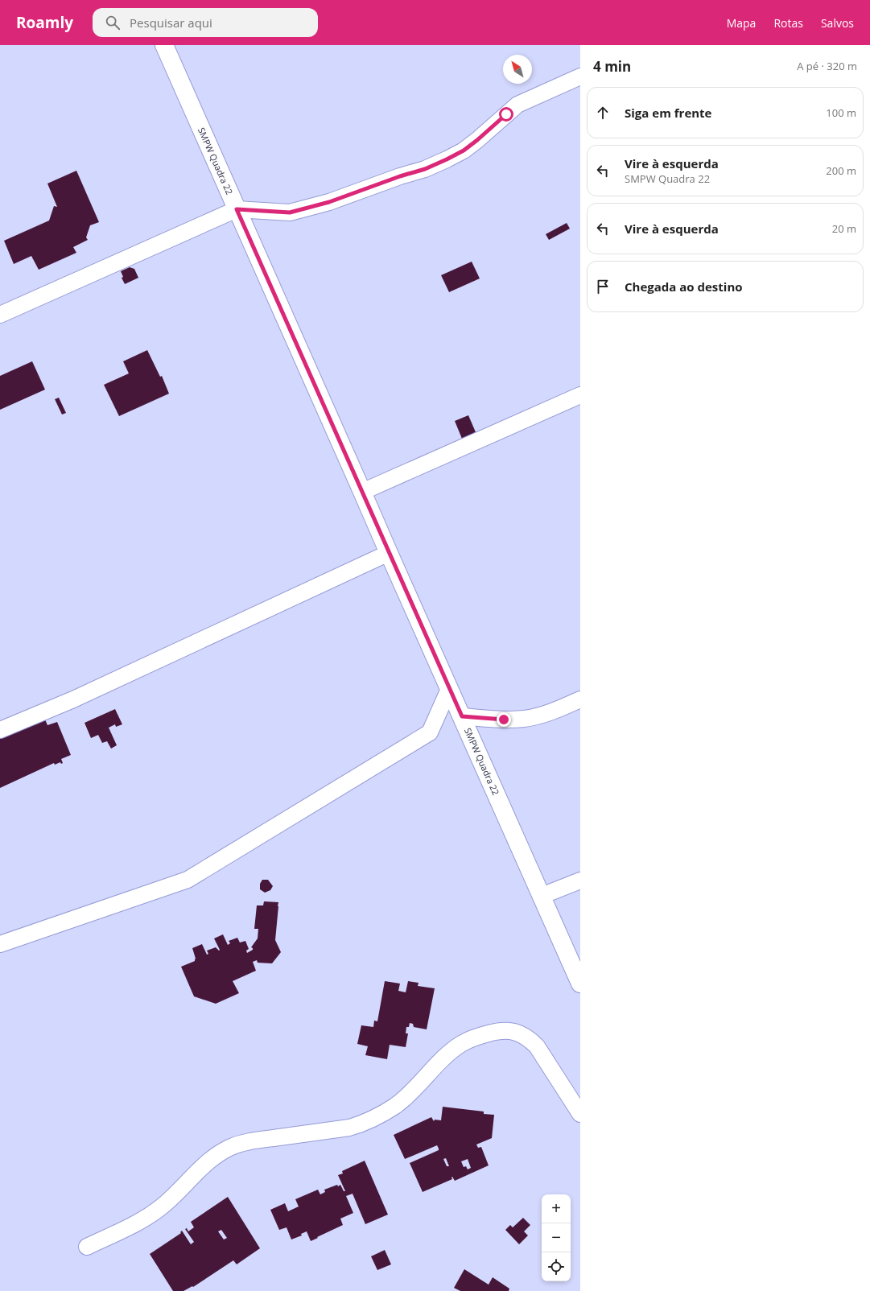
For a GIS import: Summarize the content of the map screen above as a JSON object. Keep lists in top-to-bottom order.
{
  "streets": {
    "street": ["SMPW Quadra 22"]
  },
  "north": "top left",
  "page": {
    "header": "Roamly",
    "search": "Pesquisar aqui",
    "nav": ["Mapa", "Rotas", "Salvos"],
    "heading": ["4 min", "A pé · 320 m"],
    "list": [
      ["Siga em frente", "100 m"],
      ["Vire à esquerda", "SMPW Quadra 22", "200 m"],
      ["Vire à esquerda", "20 m"],
      "Chegada ao destino"
    ],
    "map_buttons": ["+", "−"]
  }
}
